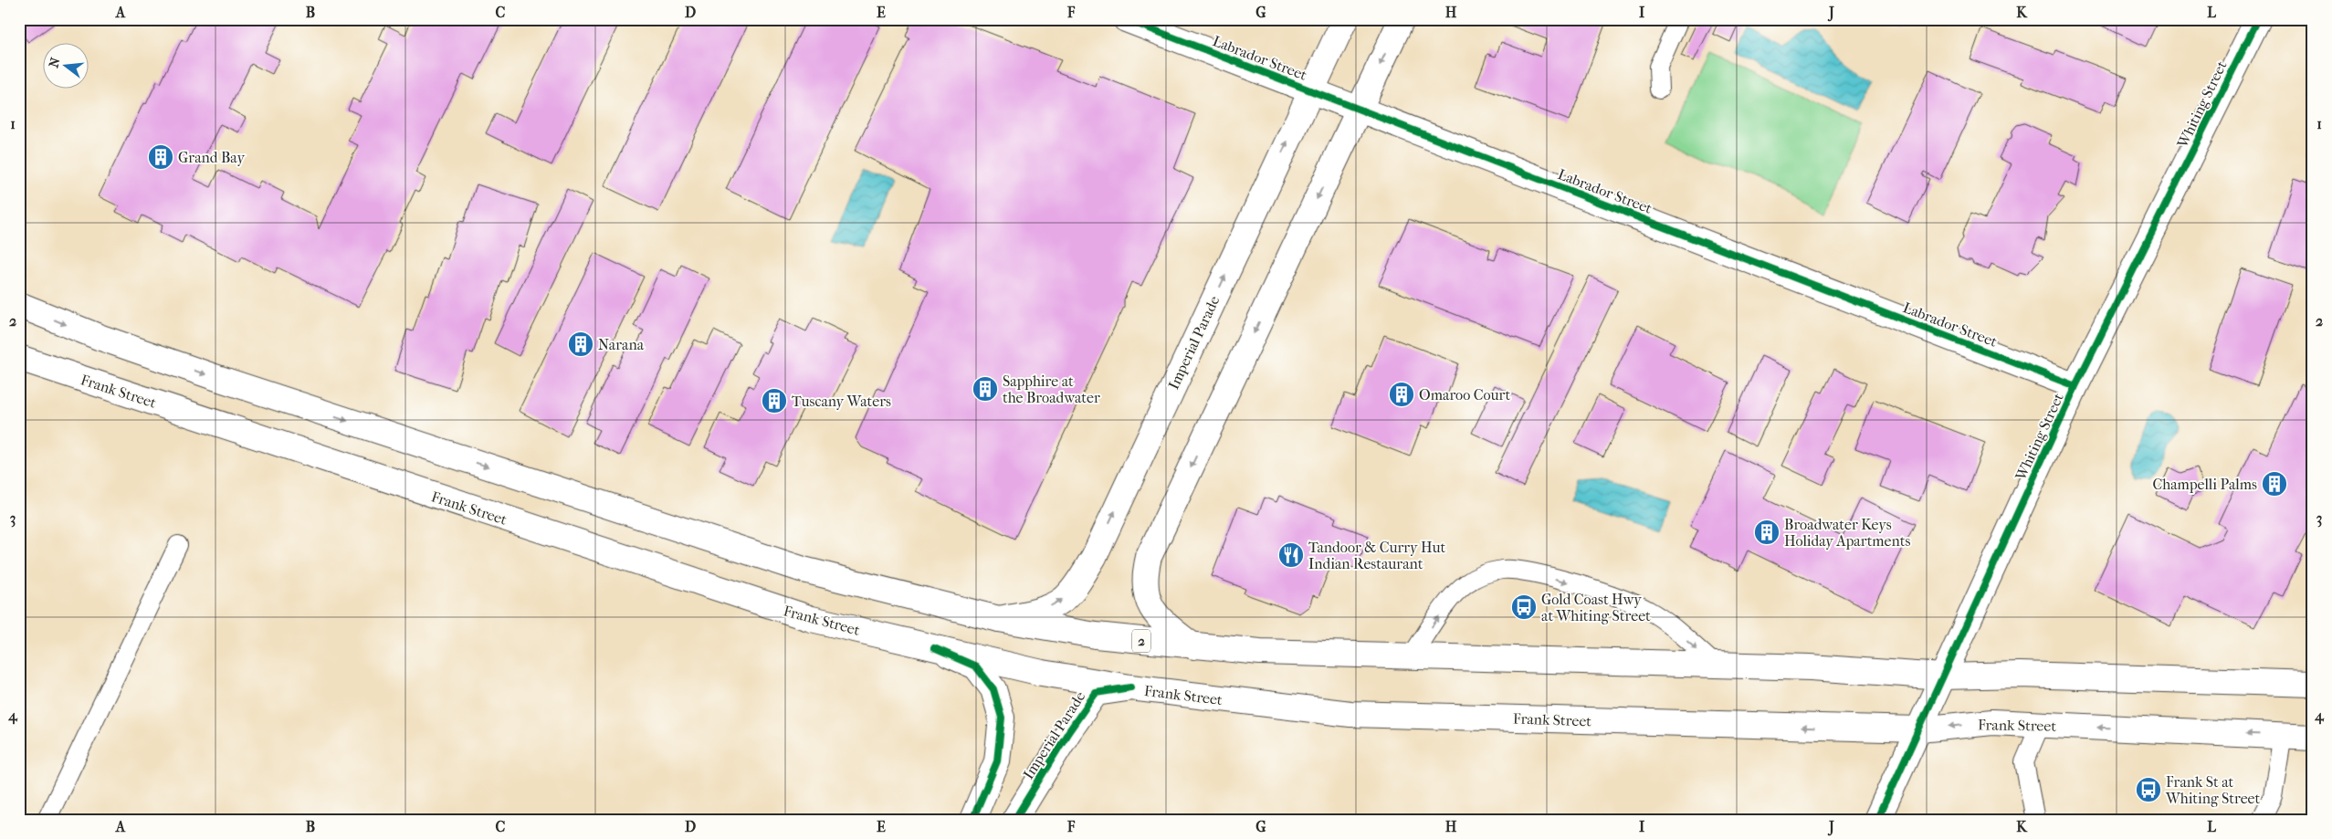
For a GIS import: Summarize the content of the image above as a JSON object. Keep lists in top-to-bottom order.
{
  "streets": {
    "main road": [
      "Labrador Street",
      "Whiting Street",
      "Imperial Parade",
      "Frank Street",
      "2"
    ]
  },
  "crossings": [
    ["Labrador Street", "Whiting Street"],
    ["Labrador Street", "Imperial Parade"],
    ["Whiting Street", "Frank Street"],
    ["Whiting Street", "2"],
    ["Imperial Parade", "Frank Street"],
    ["Imperial Parade", "2"]
  ],
  "places": {
    "building": [
      "Grand Bay",
      "Narana",
      "Sapphire at the Broadwater",
      "Omaroo Court",
      "Tuscany Waters",
      "Champelli Palms",
      "Broadwater Keys Holiday Apartments"
    ],
    "restaurant": ["Tandoor & Curry Hut Indian Restaurant"],
    "bus stop": ["Gold Coast Hwy at Whiting Street", "Frank St at Whiting Street"]
  },
  "north": "left",
  "grid": {
    "columns": [
      "A",
      "B",
      "C",
      "D",
      "E",
      "F",
      "G",
      "H",
      "I",
      "J",
      "K",
      "L"
    ],
    "rows": [
      "1",
      "2",
      "3",
      "4"
    ]
  }
}
